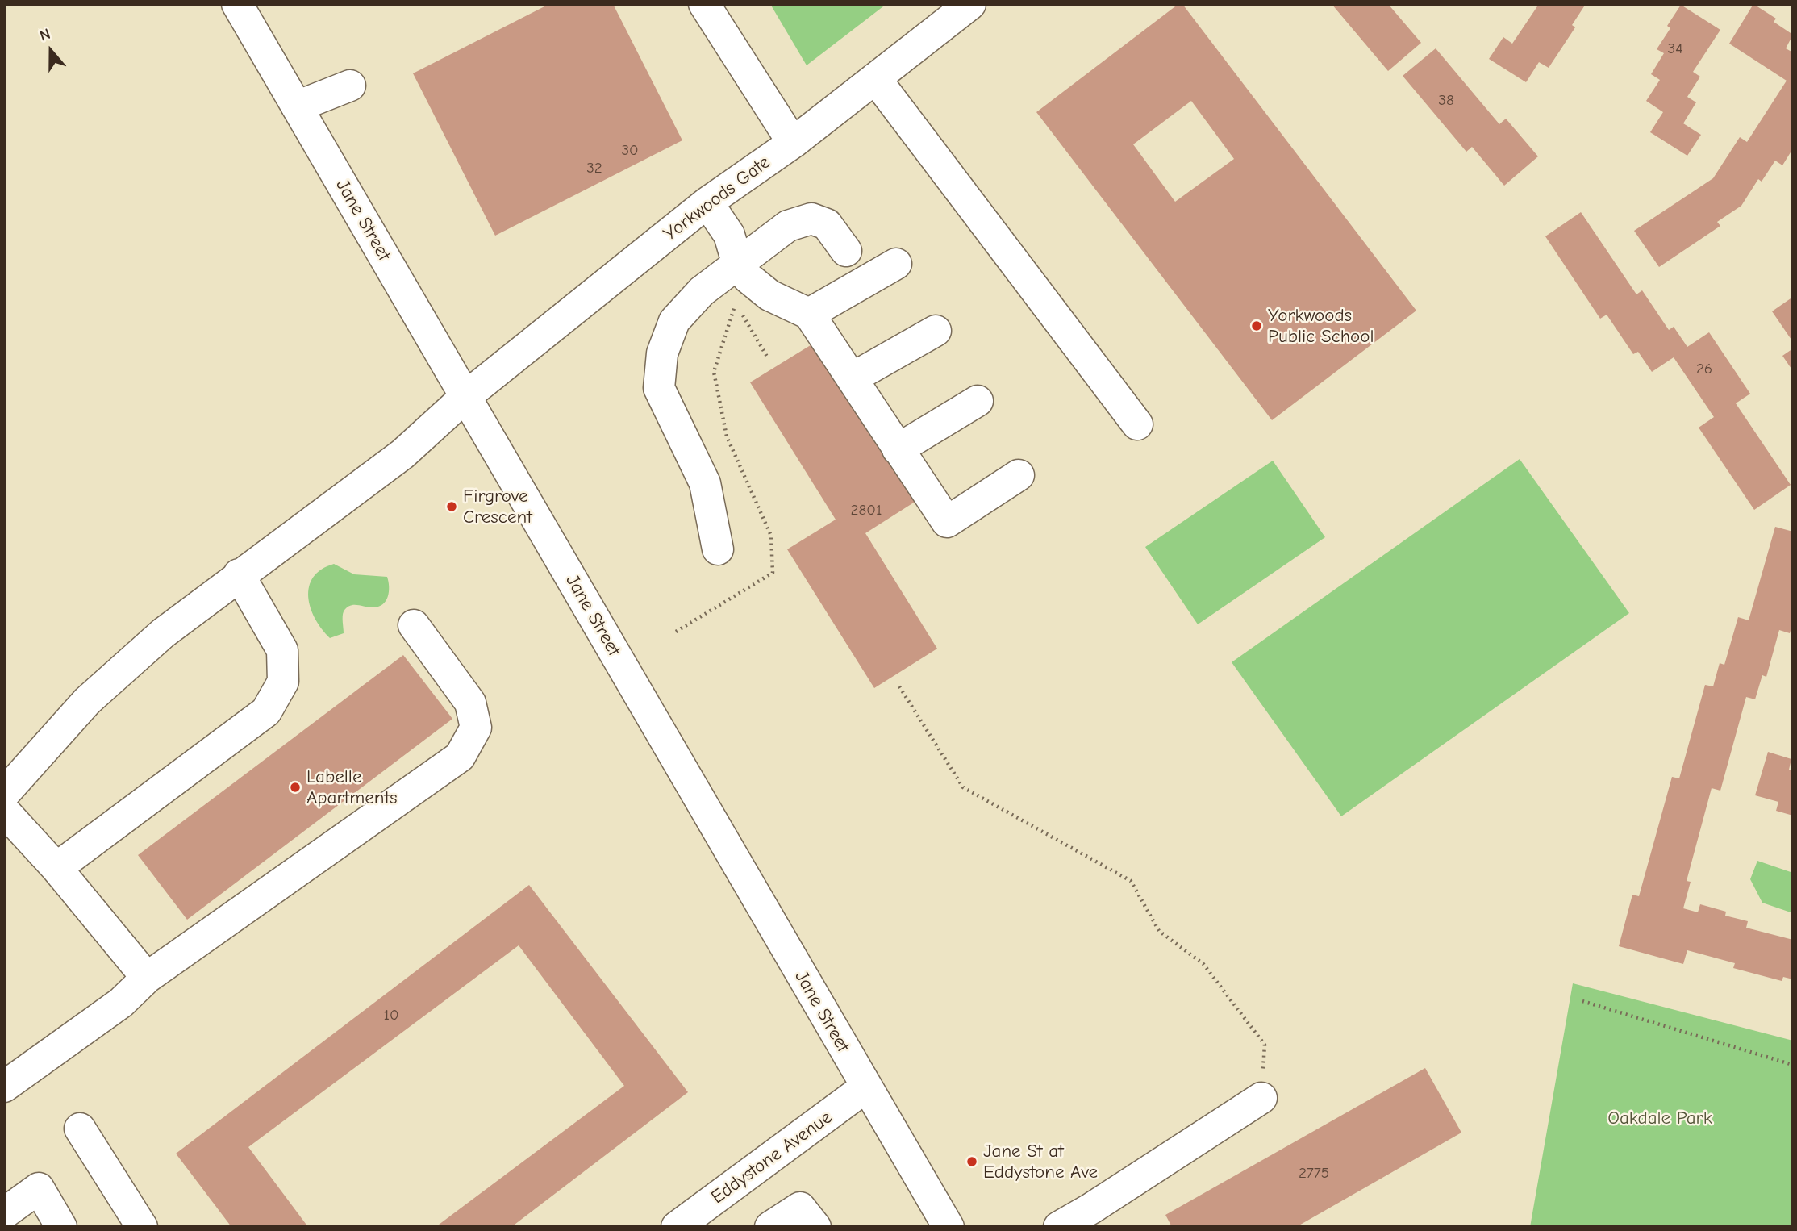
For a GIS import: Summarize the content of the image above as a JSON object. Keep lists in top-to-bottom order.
{
  "streets": {
    "street": ["Yorkwoods Gate", "Jane Street", "Eddystone Avenue"]
  },
  "crossings": [
    ["Yorkwoods Gate", "Jane Street"],
    ["Jane Street", "Eddystone Avenue"]
  ],
  "parks": ["Oakdale Park"],
  "places": [
    "Yorkwoods Public School",
    "Firgrove Crescent",
    "Labelle Apartments",
    "Jane St at Eddystone Ave"
  ],
  "house_numbers": [
    "34",
    "38",
    "30",
    "32",
    "26",
    "2801",
    "10",
    "2775"
  ],
  "north": "top"
}
